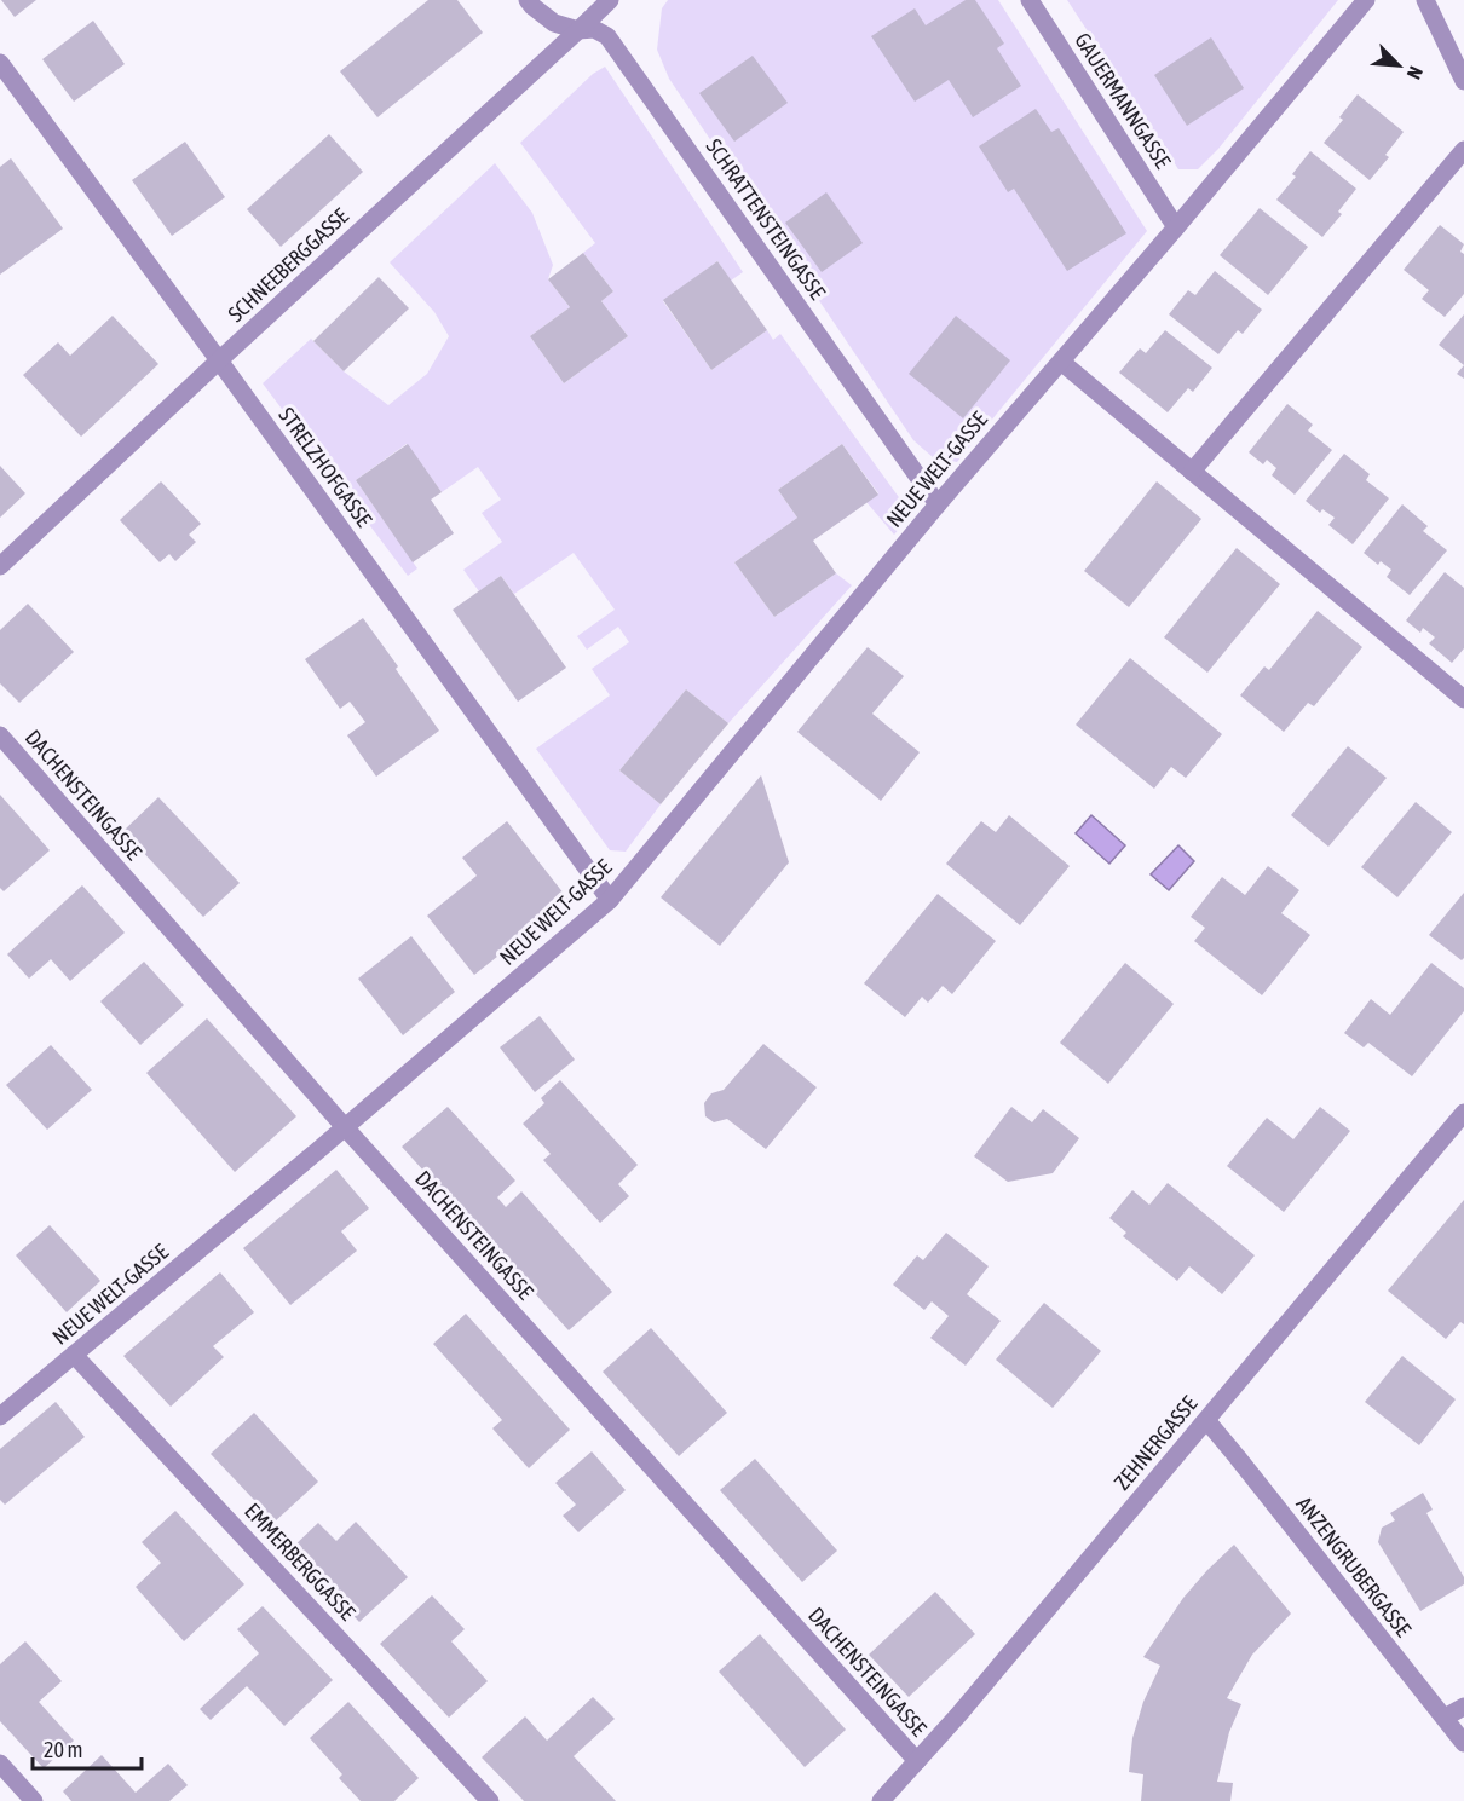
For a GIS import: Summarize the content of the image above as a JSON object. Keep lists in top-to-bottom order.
{
  "streets": {
    "street": [
      "GAUERMANNGASSE",
      "SCHRATTENSTEINGASSE",
      "SCHNEEBERGGASSE",
      "STRELZHOFGASSE",
      "NEUE WELT-GASSE",
      "DACHENSTEINGASSE",
      "ZEHNERGASSE",
      "EMMERBERGGASSE",
      "ANZENGRUBERGASSE"
    ]
  },
  "crossings": [
    ["GAUERMANNGASSE", "NEUE WELT-GASSE"],
    ["SCHRATTENSTEINGASSE", "SCHNEEBERGGASSE"],
    ["SCHRATTENSTEINGASSE", "NEUE WELT-GASSE"],
    ["SCHNEEBERGGASSE", "STRELZHOFGASSE"],
    ["STRELZHOFGASSE", "NEUE WELT-GASSE"],
    ["NEUE WELT-GASSE", "DACHENSTEINGASSE"],
    ["NEUE WELT-GASSE", "EMMERBERGGASSE"],
    ["DACHENSTEINGASSE", "ZEHNERGASSE"],
    ["ZEHNERGASSE", "ANZENGRUBERGASSE"]
  ],
  "scale_bar": "20 m",
  "north": "bottom right"
}
